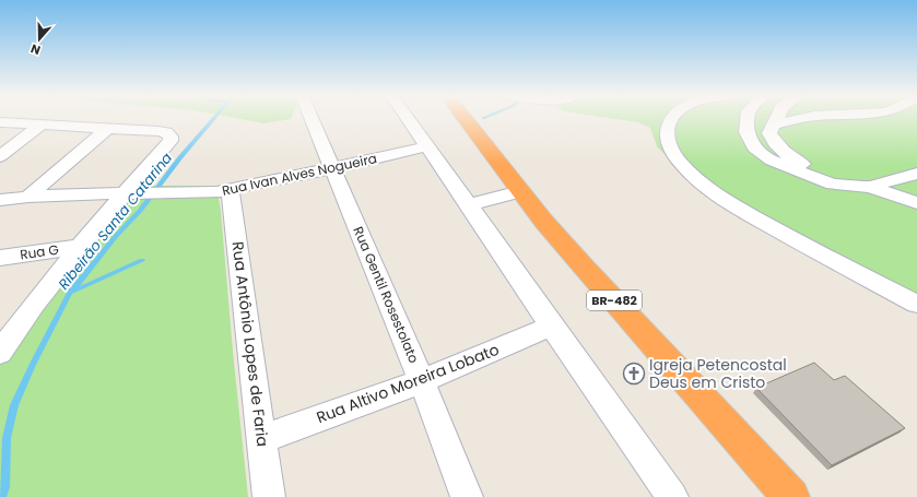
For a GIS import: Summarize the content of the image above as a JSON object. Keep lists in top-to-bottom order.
{
  "streets": {
    "highway": ["BR-482"],
    "street": [
      "Rua Ivan Alves Nogueira",
      "Rua G",
      "Rua Gentil Rosestolato",
      "Rua Antônio Lopes de Faria",
      "Rua Altivo Moreira Lobato"
    ]
  },
  "crossings": [
    ["Rua Ivan Alves Nogueira", "Rua Gentil Rosestolato"],
    ["Rua Ivan Alves Nogueira", "Rua Antônio Lopes de Faria"],
    ["Rua Gentil Rosestolato", "Rua Altivo Moreira Lobato"],
    ["Rua Antônio Lopes de Faria", "Rua Altivo Moreira Lobato"]
  ],
  "water": ["Ribeirão Santa Catarina"],
  "places": {
    "church": ["Igreja Petencostal Deus em Cristo"]
  },
  "north": "bottom"
}
